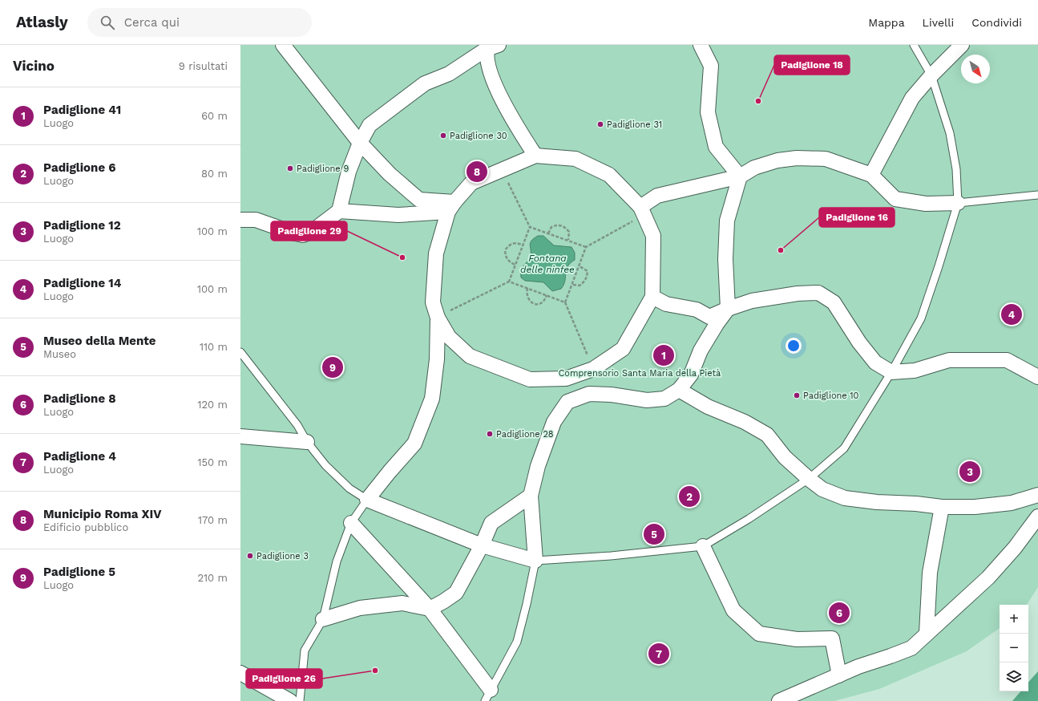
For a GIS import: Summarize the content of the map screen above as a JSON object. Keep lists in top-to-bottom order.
{
  "water": ["Fontana delle ninfee"],
  "parks": ["Comprensorio Santa Maria della Pietà"],
  "places": [
    "Padiglione 18",
    "Padiglione 31",
    "Padiglione 30",
    "Padiglione 9",
    "Padiglione 16",
    "Padiglione 29",
    "Padiglione 10",
    "Padiglione 28",
    "Padiglione 3",
    "Padiglione 26"
  ],
  "north": "bottom right",
  "page": {
    "header": "Atlasly",
    "search": "Cerca qui",
    "nav": ["Mappa", "Livelli", "Condividi"],
    "heading": ["Vicino", "9 risultati"],
    "list": [
      {
        "mark": "1",
        "name": "Padiglione 41",
        "note": "Luogo",
        "value": "60 m"
      },
      {
        "mark": "2",
        "name": "Padiglione 6",
        "note": "Luogo",
        "value": "80 m"
      },
      {
        "mark": "3",
        "name": "Padiglione 12",
        "note": "Luogo",
        "value": "100 m"
      },
      {
        "mark": "4",
        "name": "Padiglione 14",
        "note": "Luogo",
        "value": "100 m"
      },
      {
        "mark": "5",
        "name": "Museo della Mente",
        "note": "Museo",
        "value": "110 m"
      },
      {
        "mark": "6",
        "name": "Padiglione 8",
        "note": "Luogo",
        "value": "120 m"
      },
      {
        "mark": "7",
        "name": "Padiglione 4",
        "note": "Luogo",
        "value": "150 m"
      },
      {
        "mark": "8",
        "name": "Municipio Roma XIV",
        "note": "Edificio pubblico",
        "value": "170 m"
      },
      {
        "mark": "9",
        "name": "Padiglione 5",
        "note": "Luogo",
        "value": "210 m"
      }
    ],
    "pins": [
      "8",
      "4",
      "1",
      "9",
      "3",
      "2",
      "5",
      "6",
      "7"
    ],
    "map_buttons": ["+", "−"]
  }
}
